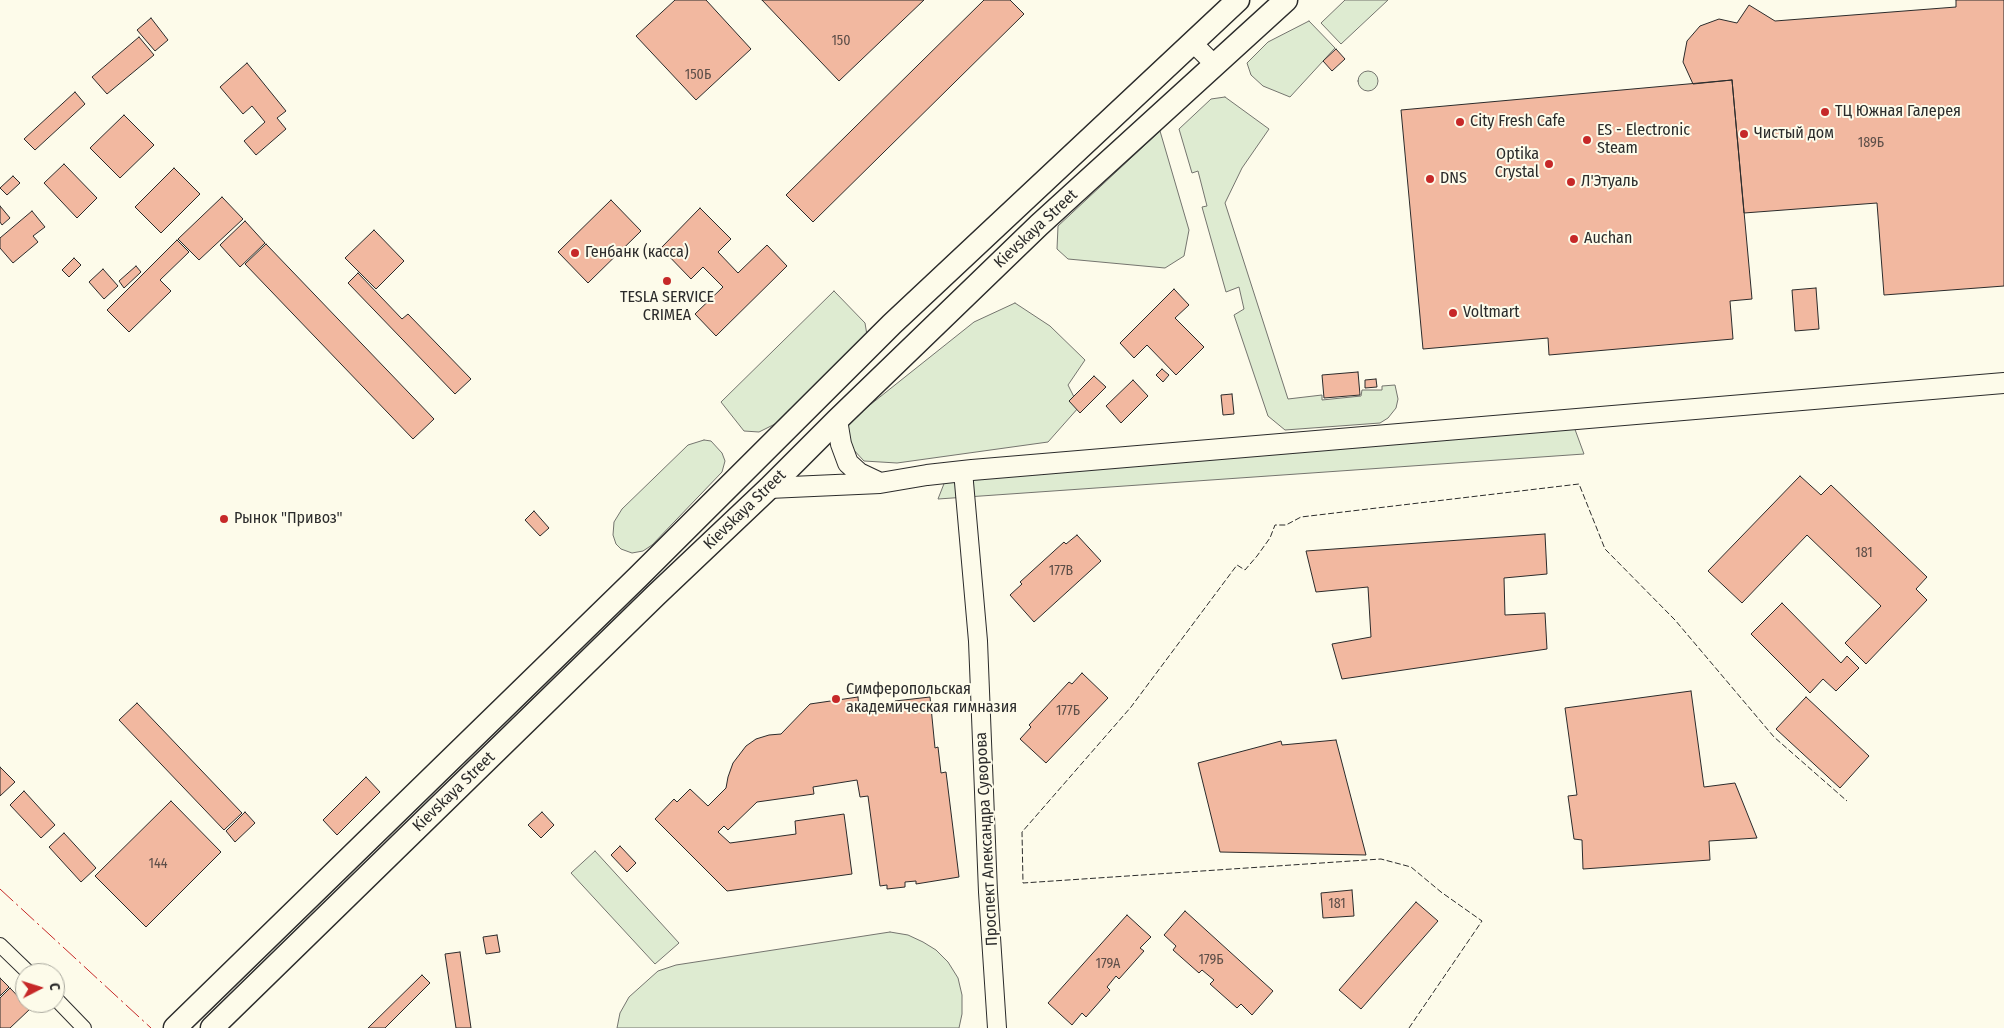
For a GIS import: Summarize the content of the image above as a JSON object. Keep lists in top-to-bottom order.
{
  "streets": {
    "main road": ["Kievskaya Street"],
    "street": ["Проспект Александра Суворова"]
  },
  "places": [
    "ТЦ Южная Галерея",
    "City Fresh Cafe",
    "Чистый дом",
    "ES - Electronic Steam",
    "Optika Crystal",
    "DNS",
    "Л'Этуаль",
    "Auchan",
    "Генбанк (касса)",
    "TESLA SERVICE CRIMEA",
    "Voltmart",
    "Рынок \"Привоз\"",
    "Симферопольская академическая гимназия"
  ],
  "house_numbers": [
    "150",
    "150Б",
    "189Б",
    "181",
    "177В",
    "177Б",
    "144",
    "181",
    "179Б",
    "179А"
  ],
  "north": "right"
}
